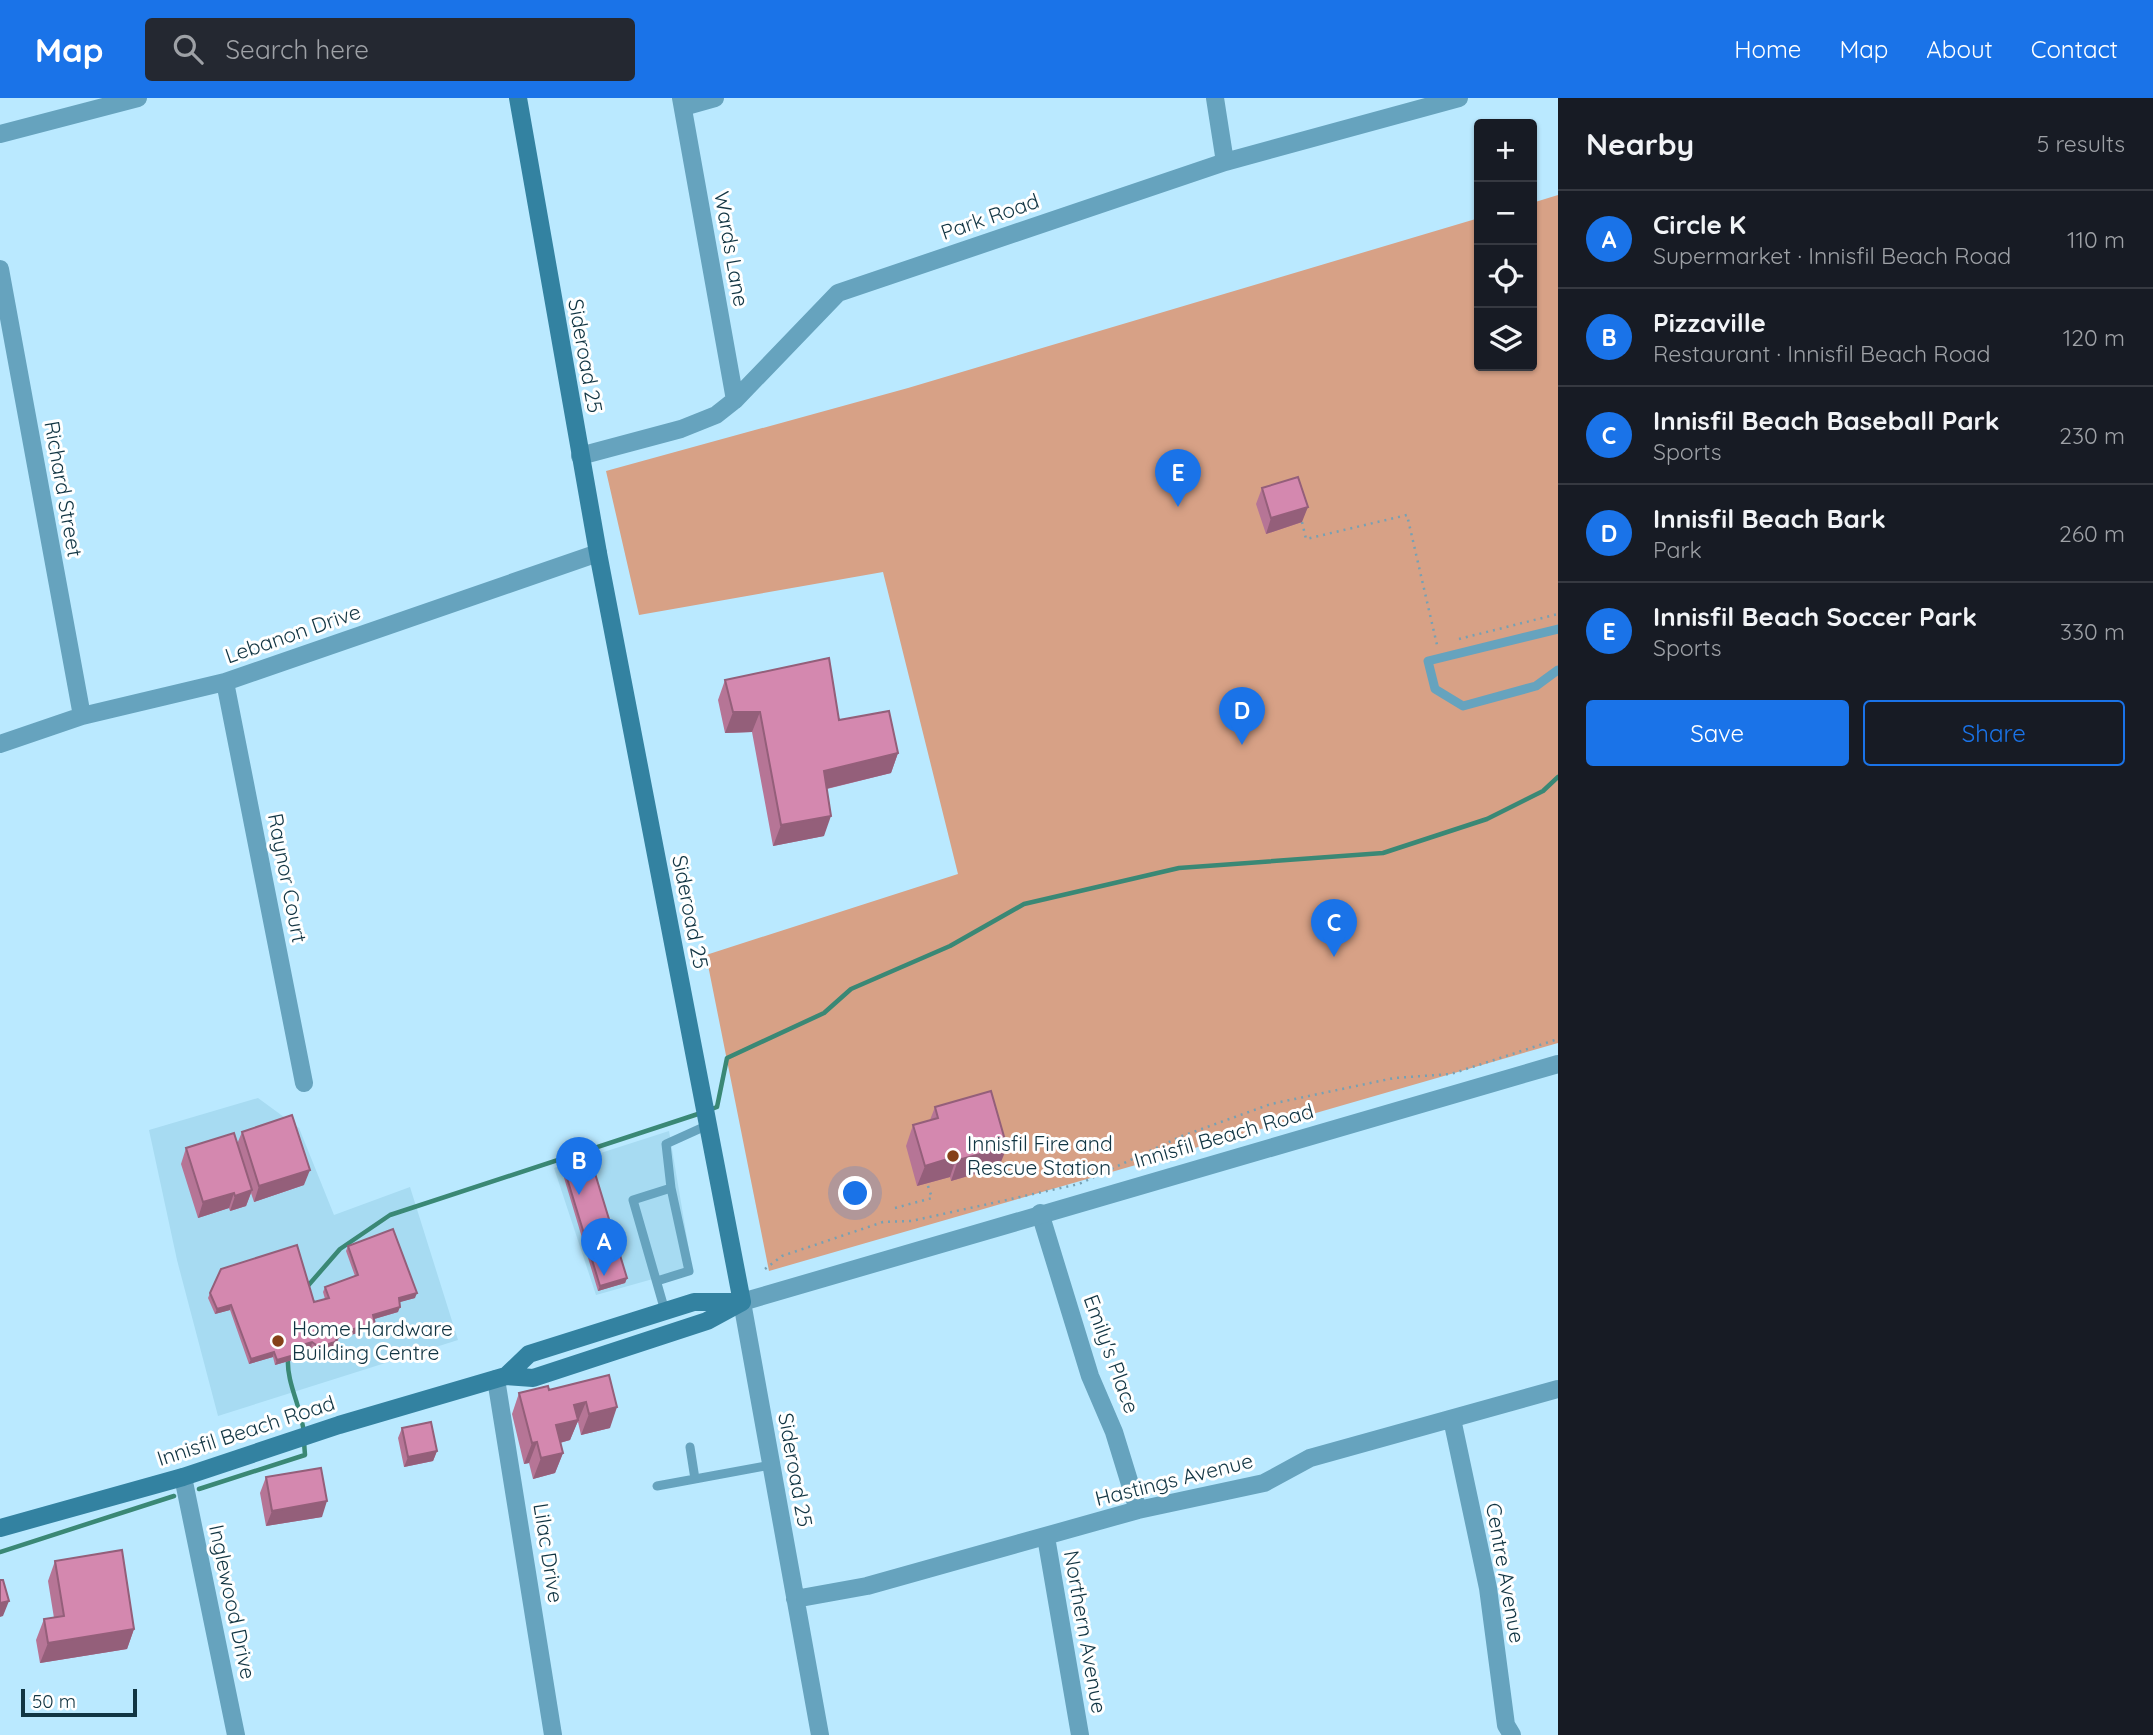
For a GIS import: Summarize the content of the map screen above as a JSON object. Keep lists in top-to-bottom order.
{
  "streets": {
    "main road": ["Sideroad 25", "Innisfil Beach Road"],
    "street": [
      "Park Road",
      "Wards Lane",
      "Richard Street",
      "Lebanon Drive",
      "Raynor Court",
      "Emily's Place",
      "Hastings Avenue",
      "Lilac Drive",
      "Centre Avenue",
      "Inglewood Drive",
      "Northern Avenue"
    ]
  },
  "crossings": [
    ["Park Road", "Wards Lane"],
    ["Park Road", "Sideroad 25"],
    ["Sideroad 25", "Lebanon Drive"],
    ["Sideroad 25", "Innisfil Beach Road"],
    ["Sideroad 25", "Hastings Avenue"],
    ["Richard Street", "Lebanon Drive"],
    ["Lebanon Drive", "Raynor Court"],
    ["Innisfil Beach Road", "Emily's Place"],
    ["Innisfil Beach Road", "Lilac Drive"],
    ["Innisfil Beach Road", "Inglewood Drive"],
    ["Emily's Place", "Hastings Avenue"],
    ["Hastings Avenue", "Centre Avenue"],
    ["Hastings Avenue", "Northern Avenue"]
  ],
  "places": ["Innisfil Fire and Rescue Station", "Home Hardware Building Centre"],
  "scale_bar": "50 m",
  "page": {
    "header": "Map",
    "search": "Search here",
    "nav": [
      "Home",
      "Map",
      "About",
      "Contact"
    ],
    "heading": ["Nearby", "5 results"],
    "map_buttons": ["+", "−"],
    "list": [
      {
        "mark": "A",
        "name": "Circle K",
        "note": "Supermarket · Innisfil Beach Road",
        "value": "110 m"
      },
      {
        "mark": "B",
        "name": "Pizzaville",
        "note": "Restaurant · Innisfil Beach Road",
        "value": "120 m"
      },
      {
        "mark": "C",
        "name": "Innisfil Beach Baseball Park",
        "note": "Sports",
        "value": "230 m"
      },
      {
        "mark": "D",
        "name": "Innisfil Beach Bark",
        "note": "Park",
        "value": "260 m"
      },
      {
        "mark": "E",
        "name": "Innisfil Beach Soccer Park",
        "note": "Sports",
        "value": "330 m"
      }
    ],
    "pins": [
      "E",
      "D",
      "C",
      "B",
      "A"
    ],
    "buttons": ["Save", "Share"],
    "scale": "50 m"
  }
}
